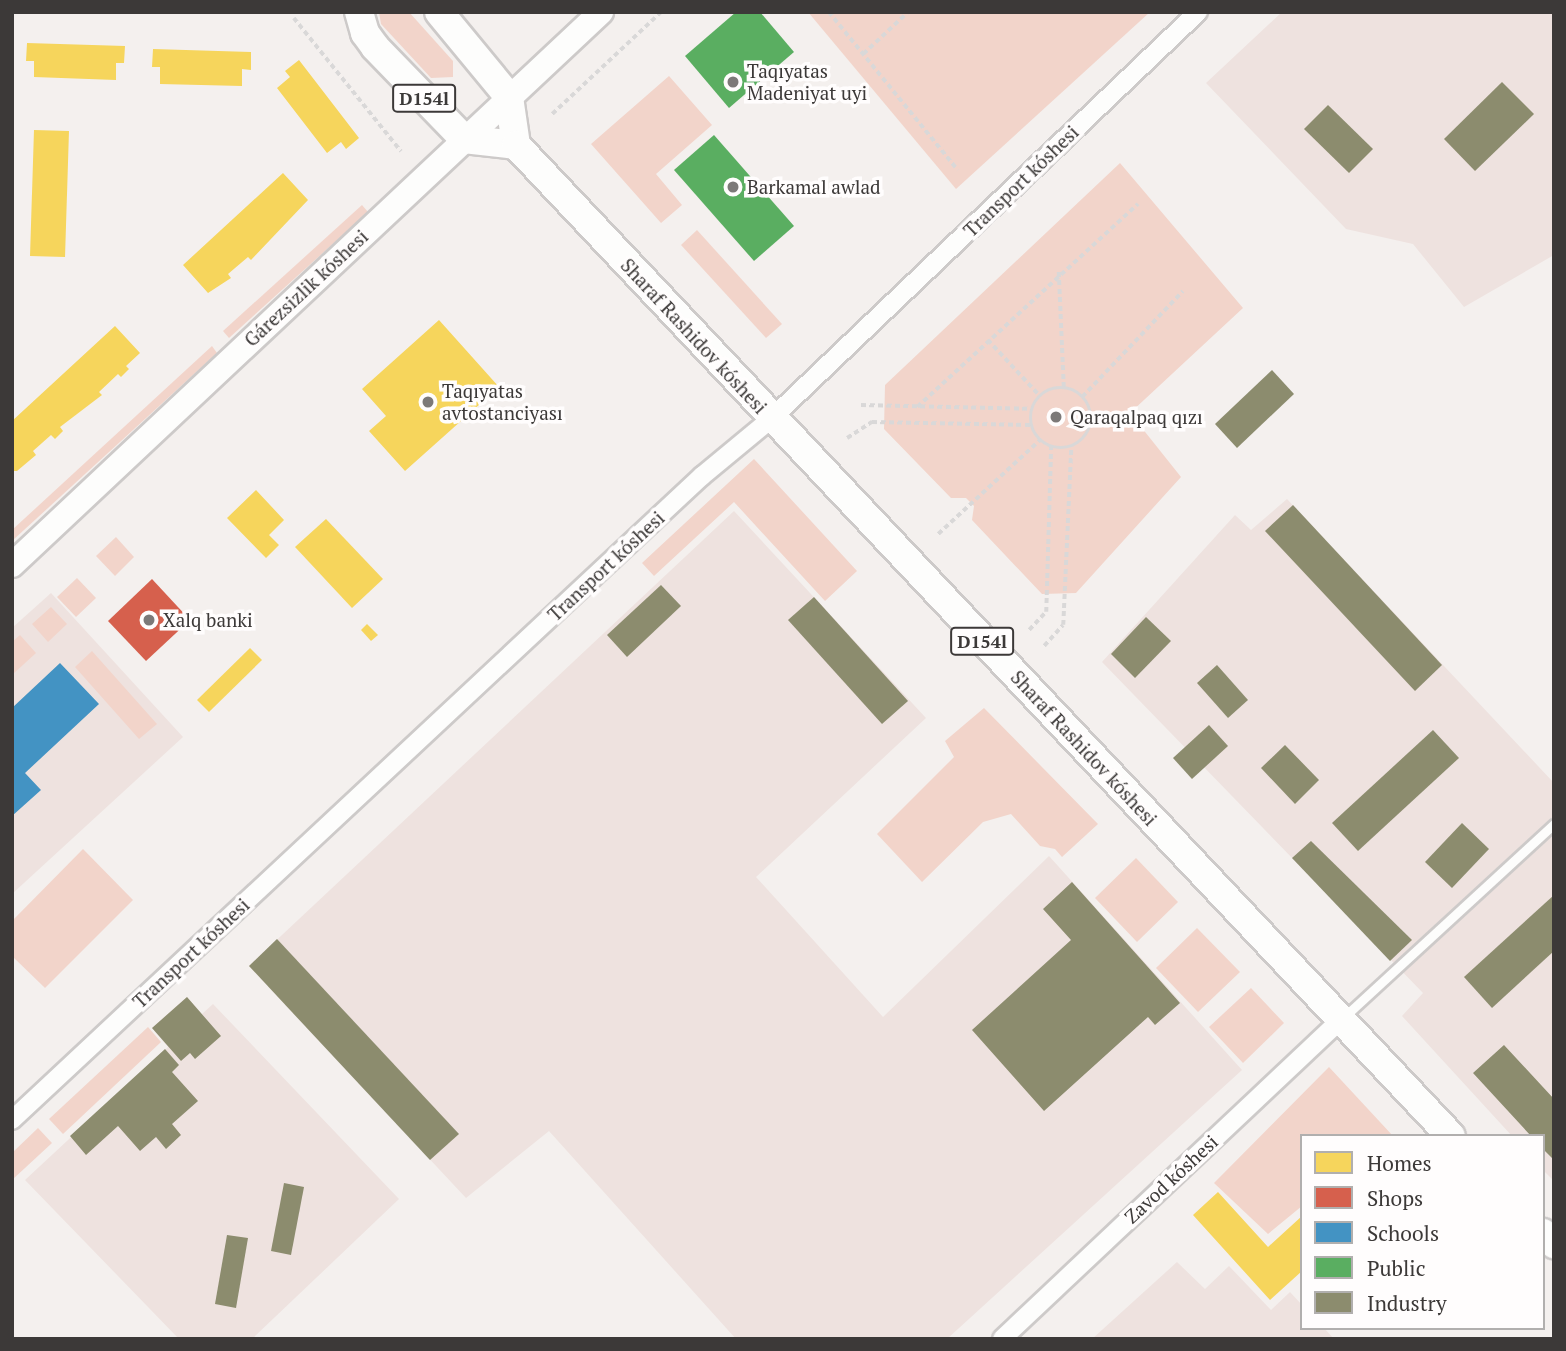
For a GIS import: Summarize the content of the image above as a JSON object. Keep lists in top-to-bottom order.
{
  "streets": {
    "main road": ["D154l", "Sharaf Rashidov kóshesi"],
    "street": ["Transport kóshesi", "Gárezsizlik kóshesi", "Zavod kóshesi"]
  },
  "crossings": [
    ["D154l", "Gárezsizlik kóshesi"],
    ["D154l", "Sharaf Rashidov kóshesi"],
    ["Transport kóshesi", "Sharaf Rashidov kóshesi"],
    ["Sharaf Rashidov kóshesi", "Zavod kóshesi"]
  ],
  "places": [
    "Taqıyatas Madeniyat uyi",
    "Barkamal awlad",
    "Taqıyatas avtostanciyası",
    "Qaraqalpaq qızı",
    "Xalq banki"
  ],
  "legend": [
    "Homes",
    "Shops",
    "Schools",
    "Public",
    "Industry"
  ]
}
